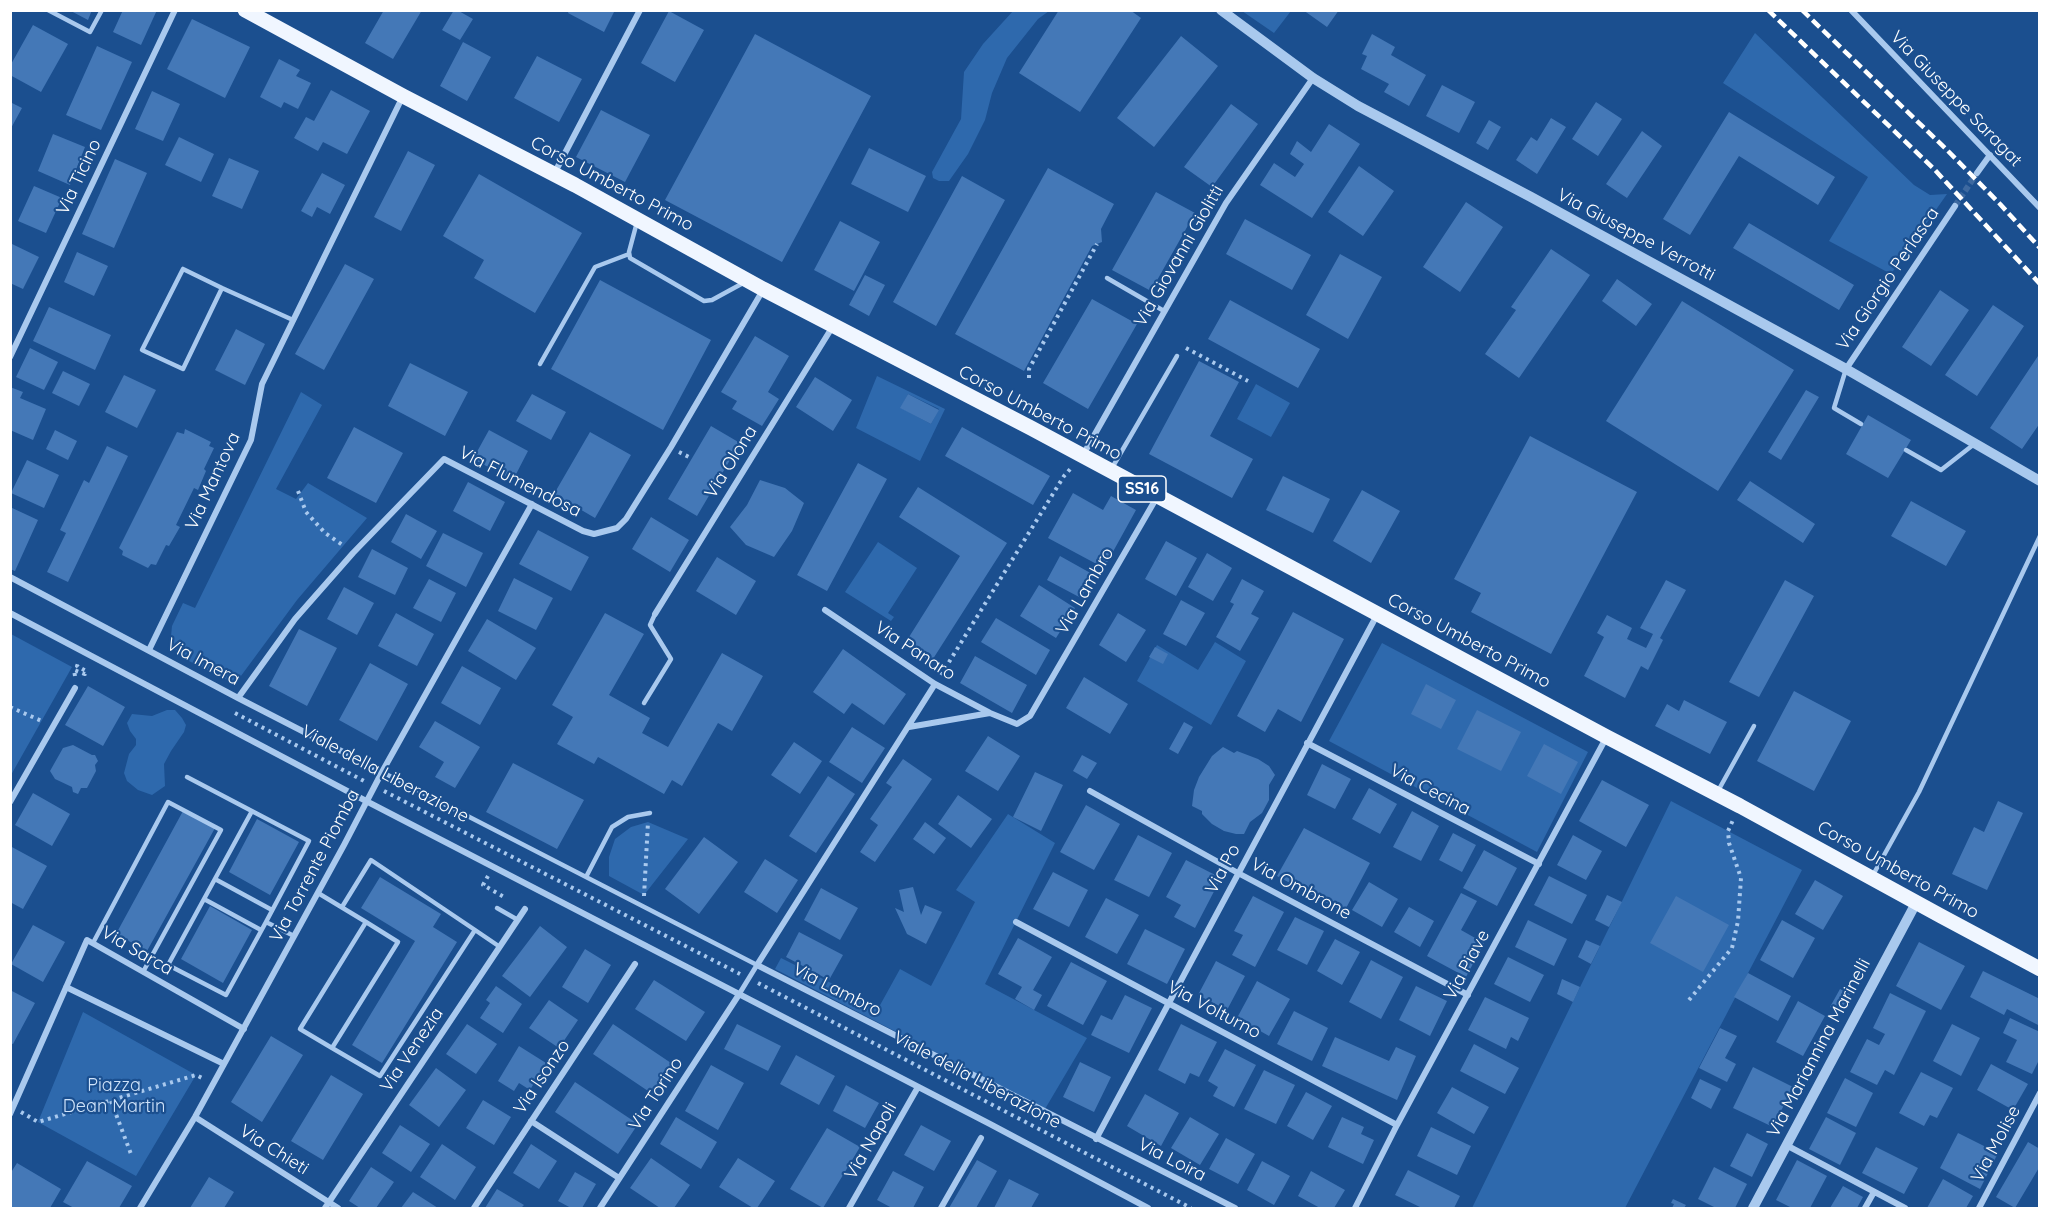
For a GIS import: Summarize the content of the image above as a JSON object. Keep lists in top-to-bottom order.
{
  "streets": {
    "main road": ["Corso Umberto Primo", "SS16"],
    "street": [
      "Via Giuseppe Saragat",
      "Via Ticino",
      "Via Giuseppe Verrotti",
      "Via Giovanni Giolitti",
      "Via Giorgio Perlasca",
      "Via Olona",
      "Via Mantova",
      "Via Flumendosa",
      "Via Lambro",
      "Via Panaro",
      "Via Imera",
      "Viale della Liberazione",
      "Via Cecina",
      "Via Torrente Piomba",
      "Via Po",
      "Via Ombrone",
      "Via Sarca",
      "Via Piave",
      "Via Volturno",
      "Via Mariannina Marinelli",
      "Via Venezia",
      "Via Isonzo",
      "Via Torino",
      "Via Napoli",
      "Via Molise",
      "Via Chieti",
      "Via Loira"
    ]
  },
  "crossings": [
    ["Corso Umberto Primo", "Via Giovanni Giolitti"],
    ["Corso Umberto Primo", "Via Olona"],
    ["Corso Umberto Primo", "Via Mantova"],
    ["Corso Umberto Primo", "Via Flumendosa"],
    ["Corso Umberto Primo", "Via Lambro"],
    ["Corso Umberto Primo", "Via Po"],
    ["Corso Umberto Primo", "Via Piave"],
    ["Corso Umberto Primo", "Via Mariannina Marinelli"],
    ["Via Giuseppe Verrotti", "Via Giovanni Giolitti"],
    ["Via Giuseppe Verrotti", "Via Giorgio Perlasca"],
    ["Via Mantova", "Via Imera"],
    ["Via Flumendosa", "Via Imera"],
    ["Via Flumendosa", "Viale della Liberazione"],
    ["Via Flumendosa", "Via Torrente Piomba"],
    ["Via Lambro", "Via Panaro"],
    ["Via Lambro", "Via Imera"],
    ["Via Lambro", "Via Torrente Piomba"],
    ["Via Lambro", "Via Po"],
    ["Via Lambro", "Via Loira"],
    ["Via Imera", "Viale della Liberazione"],
    ["Via Imera", "Via Torrente Piomba"],
    ["Viale della Liberazione", "Via Torrente Piomba"],
    ["Viale della Liberazione", "Via Torino"],
    ["Viale della Liberazione", "Via Napoli"],
    ["Via Cecina", "Via Po"],
    ["Via Cecina", "Via Piave"],
    ["Via Torrente Piomba", "Via Sarca"],
    ["Via Torrente Piomba", "Via Chieti"],
    ["Via Po", "Via Ombrone"],
    ["Via Po", "Via Volturno"],
    ["Via Po", "Via Loira"],
    ["Via Ombrone", "Via Piave"],
    ["Via Piave", "Via Volturno"],
    ["Via Venezia", "Via Chieti"]
  ],
  "parks": ["Piazza Dean Martin"]
}
